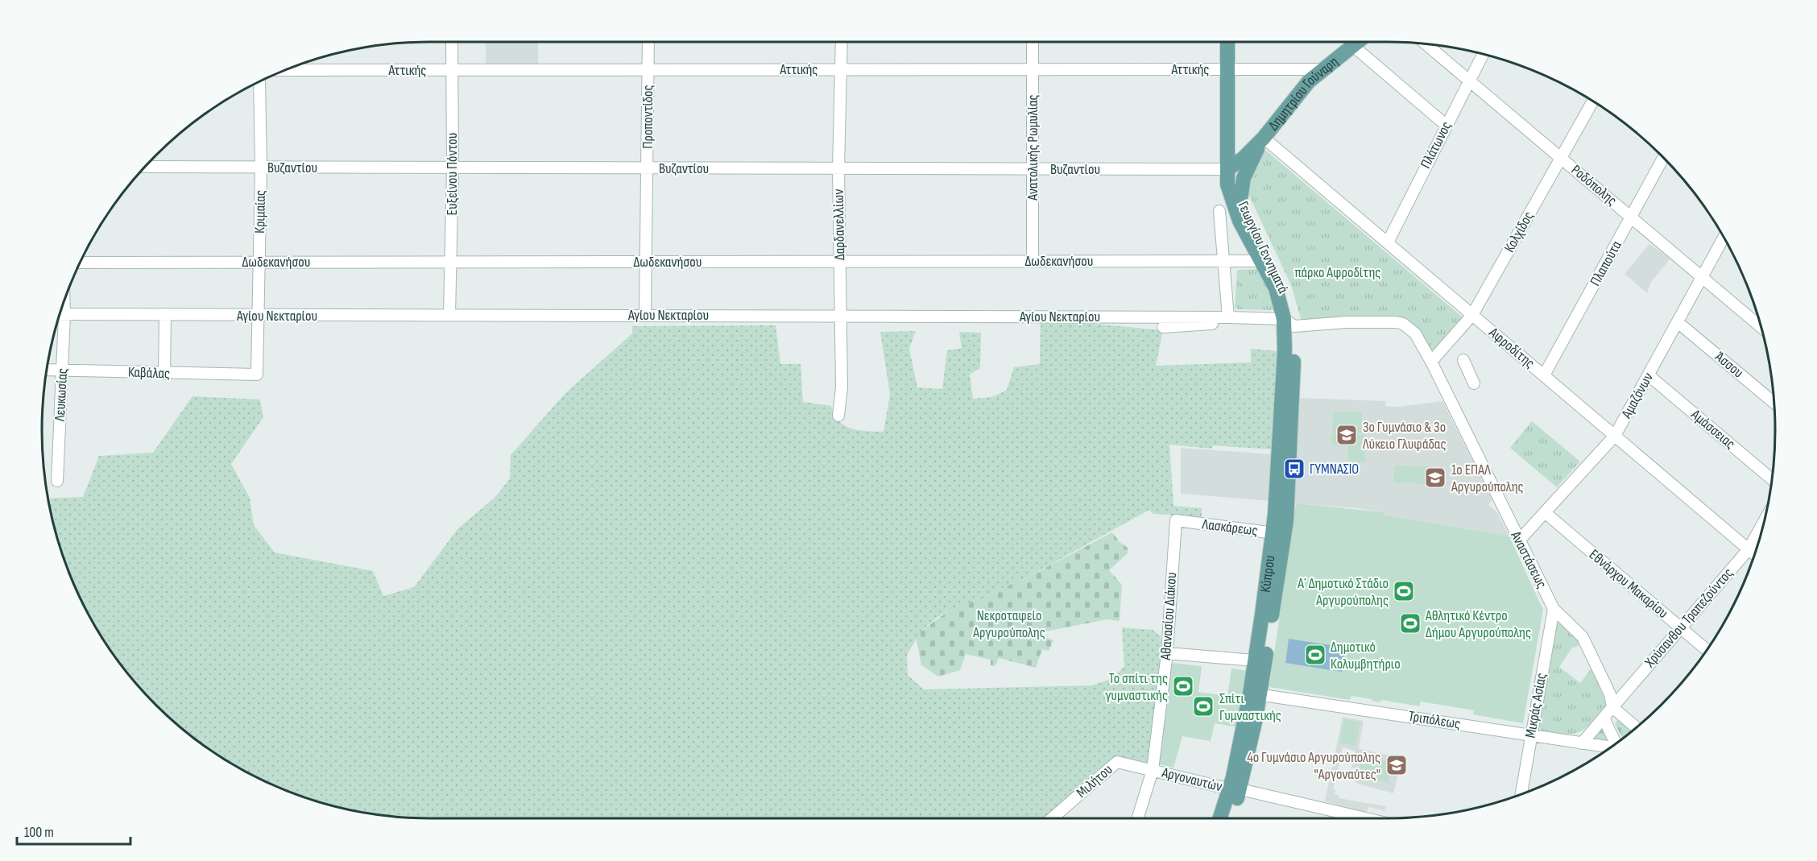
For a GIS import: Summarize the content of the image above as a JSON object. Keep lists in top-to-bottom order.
{
  "streets": {
    "main road": ["Δημητρίου Γούναρη", "Γεωργίου Γεννηματά", "Κύπρου"],
    "street": [
      "Αττικής",
      "Προποντίδος",
      "Πλάτωνος",
      "Ανατολικής Ρωμυλίας",
      "Βυζαντίου",
      "Ευξείνου Πόντου",
      "Ροδόπολης",
      "Κριμαίας",
      "Δαρδανελλίων",
      "Κολχίδος",
      "Δωδεκανήσου",
      "Πλαπούτα",
      "Αγίου Νεκταρίου",
      "Αφροδίτης",
      "Άσσου",
      "Καβάλας",
      "Λευκωσίας",
      "Αμαζόνων",
      "Αμάσσειας",
      "Λασκάρεως",
      "Αναστάσεως",
      "Εθνάρχου Μακαρίου",
      "Αθανασίου Διάκου",
      "Χρύσανθου Τραπεζούντος",
      "Μικράς Ασίας",
      "Τριπόλεως",
      "Αργοναυτών",
      "Μιλήτου"
    ]
  },
  "crossings": [
    ["Αττικής", "Δημητρίου Γούναρη"],
    ["Αττικής", "Προποντίδος"],
    ["Αττικής", "Ανατολικής Ρωμυλίας"],
    ["Αττικής", "Ευξείνου Πόντου"],
    ["Αττικής", "Δαρδανελλίων"],
    ["Αττικής", "Γεωργίου Γεννηματά"],
    ["Δημητρίου Γούναρη", "Αφροδίτης"],
    ["Προποντίδος", "Βυζαντίου"],
    ["Προποντίδος", "Δωδεκανήσου"],
    ["Προποντίδος", "Αγίου Νεκταρίου"],
    ["Πλάτωνος", "Ροδόπολης"],
    ["Πλάτωνος", "Αφροδίτης"],
    ["Ανατολικής Ρωμυλίας", "Βυζαντίου"],
    ["Ανατολικής Ρωμυλίας", "Δωδεκανήσου"],
    ["Βυζαντίου", "Ευξείνου Πόντου"],
    ["Βυζαντίου", "Κριμαίας"],
    ["Βυζαντίου", "Δαρδανελλίων"],
    ["Βυζαντίου", "Γεωργίου Γεννηματά"],
    ["Ευξείνου Πόντου", "Δωδεκανήσου"],
    ["Ευξείνου Πόντου", "Αγίου Νεκταρίου"],
    ["Ροδόπολης", "Κολχίδος"],
    ["Ροδόπολης", "Πλαπούτα"],
    ["Ροδόπολης", "Αμαζόνων"],
    ["Κριμαίας", "Δωδεκανήσου"],
    ["Κριμαίας", "Αγίου Νεκταρίου"],
    ["Κριμαίας", "Καβάλας"],
    ["Δαρδανελλίων", "Δωδεκανήσου"],
    ["Δαρδανελλίων", "Αγίου Νεκταρίου"],
    ["Κολχίδος", "Αγίου Νεκταρίου"],
    ["Κολχίδος", "Αφροδίτης"],
    ["Κολχίδος", "Αναστάσεως"],
    ["Γεωργίου Γεννηματά", "Δωδεκανήσου"],
    ["Γεωργίου Γεννηματά", "Αγίου Νεκταρίου"],
    ["Γεωργίου Γεννηματά", "Κύπρου"],
    ["Πλαπούτα", "Αφροδίτης"],
    ["Αγίου Νεκταρίου", "Αναστάσεως"],
    ["Αγίου Νεκταρίου", "Κύπρου"],
    ["Αφροδίτης", "Αμαζόνων"],
    ["Αφροδίτης", "Χρύσανθου Τραπεζούντος"],
    ["Άσσου", "Αμαζόνων"],
    ["Καβάλας", "Λευκωσίας"],
    ["Αμαζόνων", "Αμάσσειας"],
    ["Αμαζόνων", "Αναστάσεως"],
    ["Αμαζόνων", "Εθνάρχου Μακαρίου"],
    ["Λασκάρεως", "Κύπρου"],
    ["Λασκάρεως", "Αθανασίου Διάκου"],
    ["Αναστάσεως", "Χρύσανθου Τραπεζούντος"],
    ["Αναστάσεως", "Μικράς Ασίας"],
    ["Κύπρου", "Τριπόλεως"],
    ["Κύπρου", "Αργοναυτών"],
    ["Εθνάρχου Μακαρίου", "Χρύσανθου Τραπεζούντος"],
    ["Αθανασίου Διάκου", "Αργοναυτών"],
    ["Αθανασίου Διάκου", "Μιλήτου"],
    ["Μικράς Ασίας", "Τριπόλεως"],
    ["Αργοναυτών", "Μιλήτου"]
  ],
  "parks": ["πάρκο Αφροδίτης", "Νεκροταφείο Αργυρούπολης"],
  "places": {
    "school or university": ["3ο Γυμνάσιο & 3ο Λύκειο Γλυφάδας", "1o ΕΠΑΛ Αργυρούπολης", "4ο Γυμνάσιο Αργυρούπολης \"Αργοναύτες\""],
    "bus stop": ["ΓΥΜΝΑΣΙΟ"],
    "sports": [
      "Α΄ Δημοτικό Στάδιο Αργυρούπολης",
      "Αθλητικό Κέντρο Δήμου Αργυρούπολης",
      "Δημοτικό Κολυμβητήριο",
      "Το σπίτι της γυμναστικής",
      "Σπίτι Γυμναστικής"
    ]
  },
  "scale_bar": "100 m"
}
